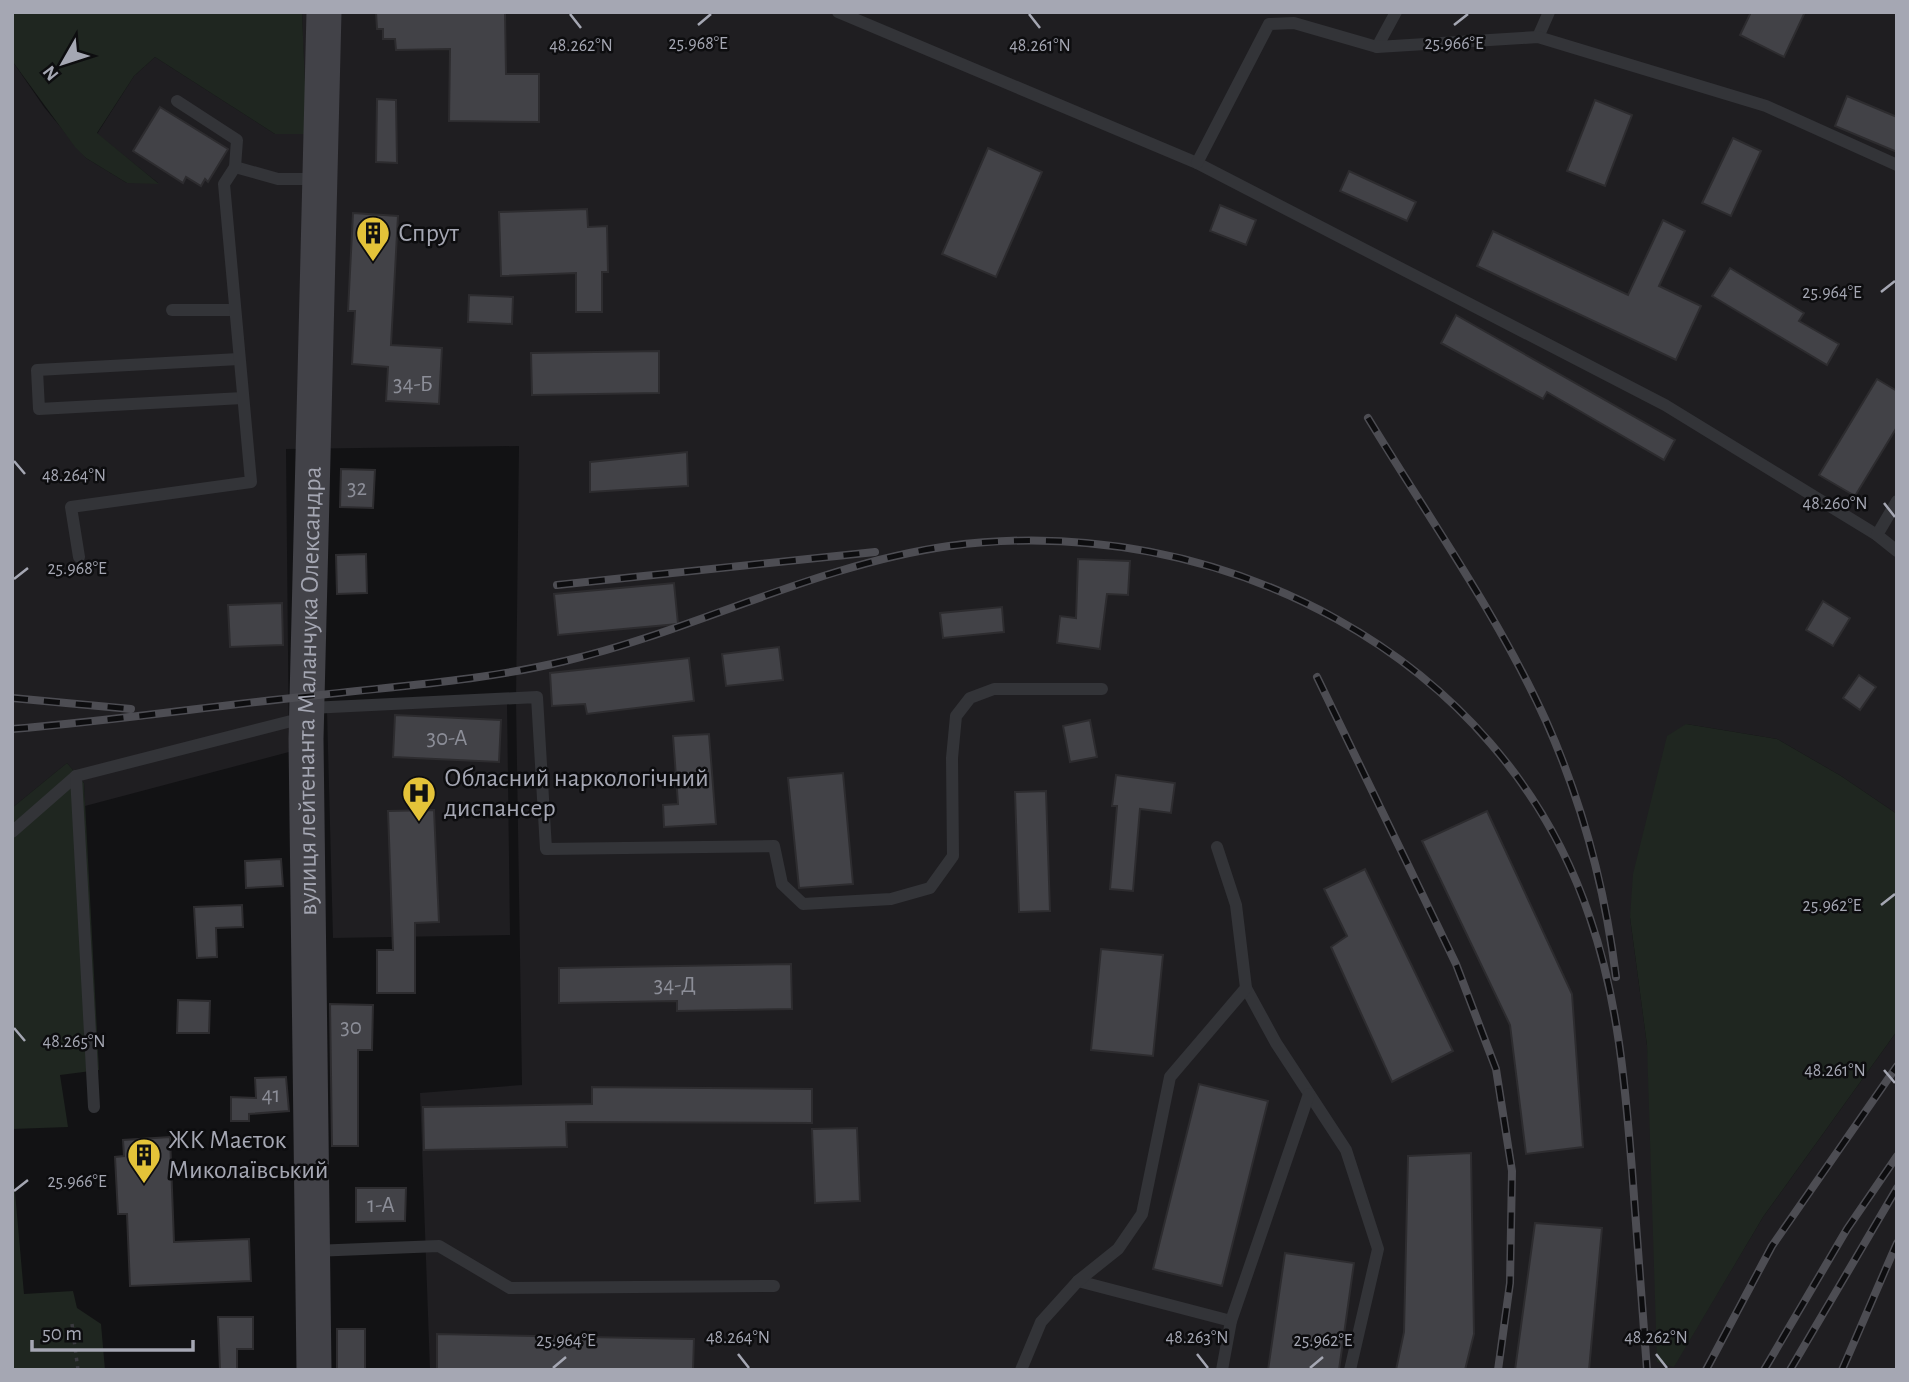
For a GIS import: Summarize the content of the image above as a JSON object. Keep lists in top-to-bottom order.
{
  "streets": {
    "street": ["вулиця лейтенанта Маланчука Олександра"]
  },
  "places": {
    "building": ["Спрут", "ЖК Маєток Миколаївський"],
    "hospital": ["Обласний наркологічний диспансер"]
  },
  "house_numbers": [
    "34-Б",
    "32",
    "30-А",
    "34-Д",
    "30",
    "41",
    "1-А"
  ],
  "scale_bar": "50 m",
  "north": "bottom left",
  "coordinates": [
    "25.968°E",
    "25.966°E",
    "48.262°N",
    "48.261°N",
    "25.964°E",
    "48.264°N",
    "48.260°N",
    "25.962°E",
    "48.265°N",
    "48.263°N"
  ]
}
